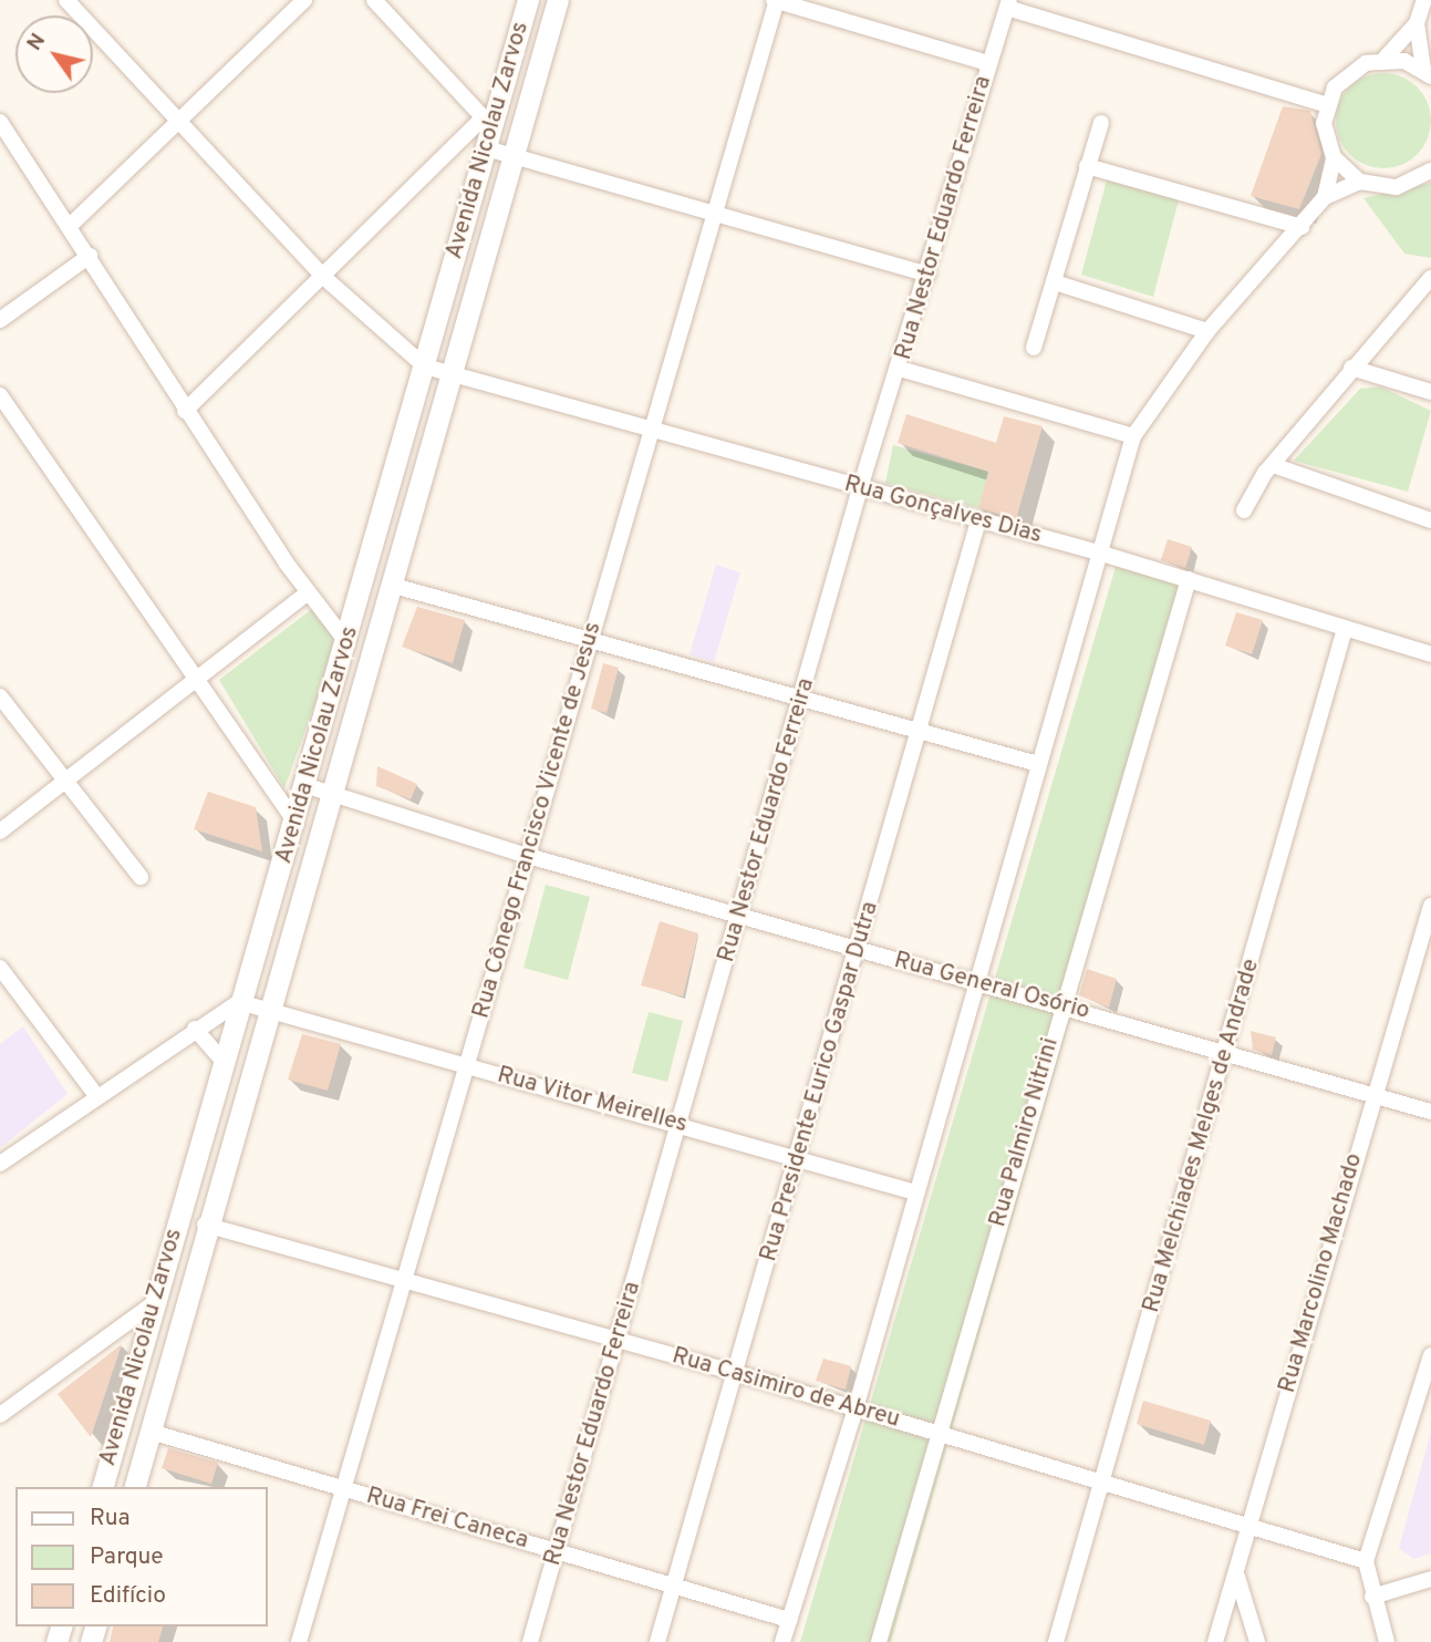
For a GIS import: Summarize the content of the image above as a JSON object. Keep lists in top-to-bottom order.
{
  "streets": {
    "main road": ["Avenida Nicolau Zarvos"],
    "street": [
      "Rua Nestor Eduardo Ferreira",
      "Rua Gonçalves Dias",
      "Rua Cônego Francisco Vicente de Jesus",
      "Rua General Osório",
      "Rua Presidente Eurico Gaspar Dutra",
      "Rua Vitor Meirelles",
      "Rua Palmiro Nitrini",
      "Rua Melchiades Melges de Andrade",
      "Rua Marcolino Machado",
      "Rua Casimiro de Abreu",
      "Rua Frei Caneca"
    ]
  },
  "crossings": [
    ["Avenida Nicolau Zarvos", "Rua Gonçalves Dias"],
    ["Avenida Nicolau Zarvos", "Rua General Osório"],
    ["Avenida Nicolau Zarvos", "Rua Vitor Meirelles"],
    ["Avenida Nicolau Zarvos", "Rua Casimiro de Abreu"],
    ["Avenida Nicolau Zarvos", "Rua Frei Caneca"],
    ["Rua Nestor Eduardo Ferreira", "Rua Gonçalves Dias"],
    ["Rua Nestor Eduardo Ferreira", "Rua General Osório"],
    ["Rua Nestor Eduardo Ferreira", "Rua Vitor Meirelles"],
    ["Rua Nestor Eduardo Ferreira", "Rua Casimiro de Abreu"],
    ["Rua Nestor Eduardo Ferreira", "Rua Frei Caneca"],
    ["Rua Gonçalves Dias", "Rua Cônego Francisco Vicente de Jesus"],
    ["Rua Gonçalves Dias", "Rua Presidente Eurico Gaspar Dutra"],
    ["Rua Gonçalves Dias", "Rua Palmiro Nitrini"],
    ["Rua Gonçalves Dias", "Rua Melchiades Melges de Andrade"],
    ["Rua Cônego Francisco Vicente de Jesus", "Rua General Osório"],
    ["Rua Cônego Francisco Vicente de Jesus", "Rua Vitor Meirelles"],
    ["Rua Cônego Francisco Vicente de Jesus", "Rua Casimiro de Abreu"],
    ["Rua Cônego Francisco Vicente de Jesus", "Rua Frei Caneca"],
    ["Rua General Osório", "Rua Presidente Eurico Gaspar Dutra"],
    ["Rua General Osório", "Rua Palmiro Nitrini"],
    ["Rua General Osório", "Rua Melchiades Melges de Andrade"],
    ["Rua General Osório", "Rua Marcolino Machado"],
    ["Rua Presidente Eurico Gaspar Dutra", "Rua Vitor Meirelles"],
    ["Rua Presidente Eurico Gaspar Dutra", "Rua Casimiro de Abreu"],
    ["Rua Presidente Eurico Gaspar Dutra", "Rua Frei Caneca"],
    ["Rua Palmiro Nitrini", "Rua Casimiro de Abreu"],
    ["Rua Melchiades Melges de Andrade", "Rua Casimiro de Abreu"],
    ["Rua Marcolino Machado", "Rua Casimiro de Abreu"]
  ],
  "legend": ["Rua", "Parque", "Edifício"],
  "north": "top left"
}
